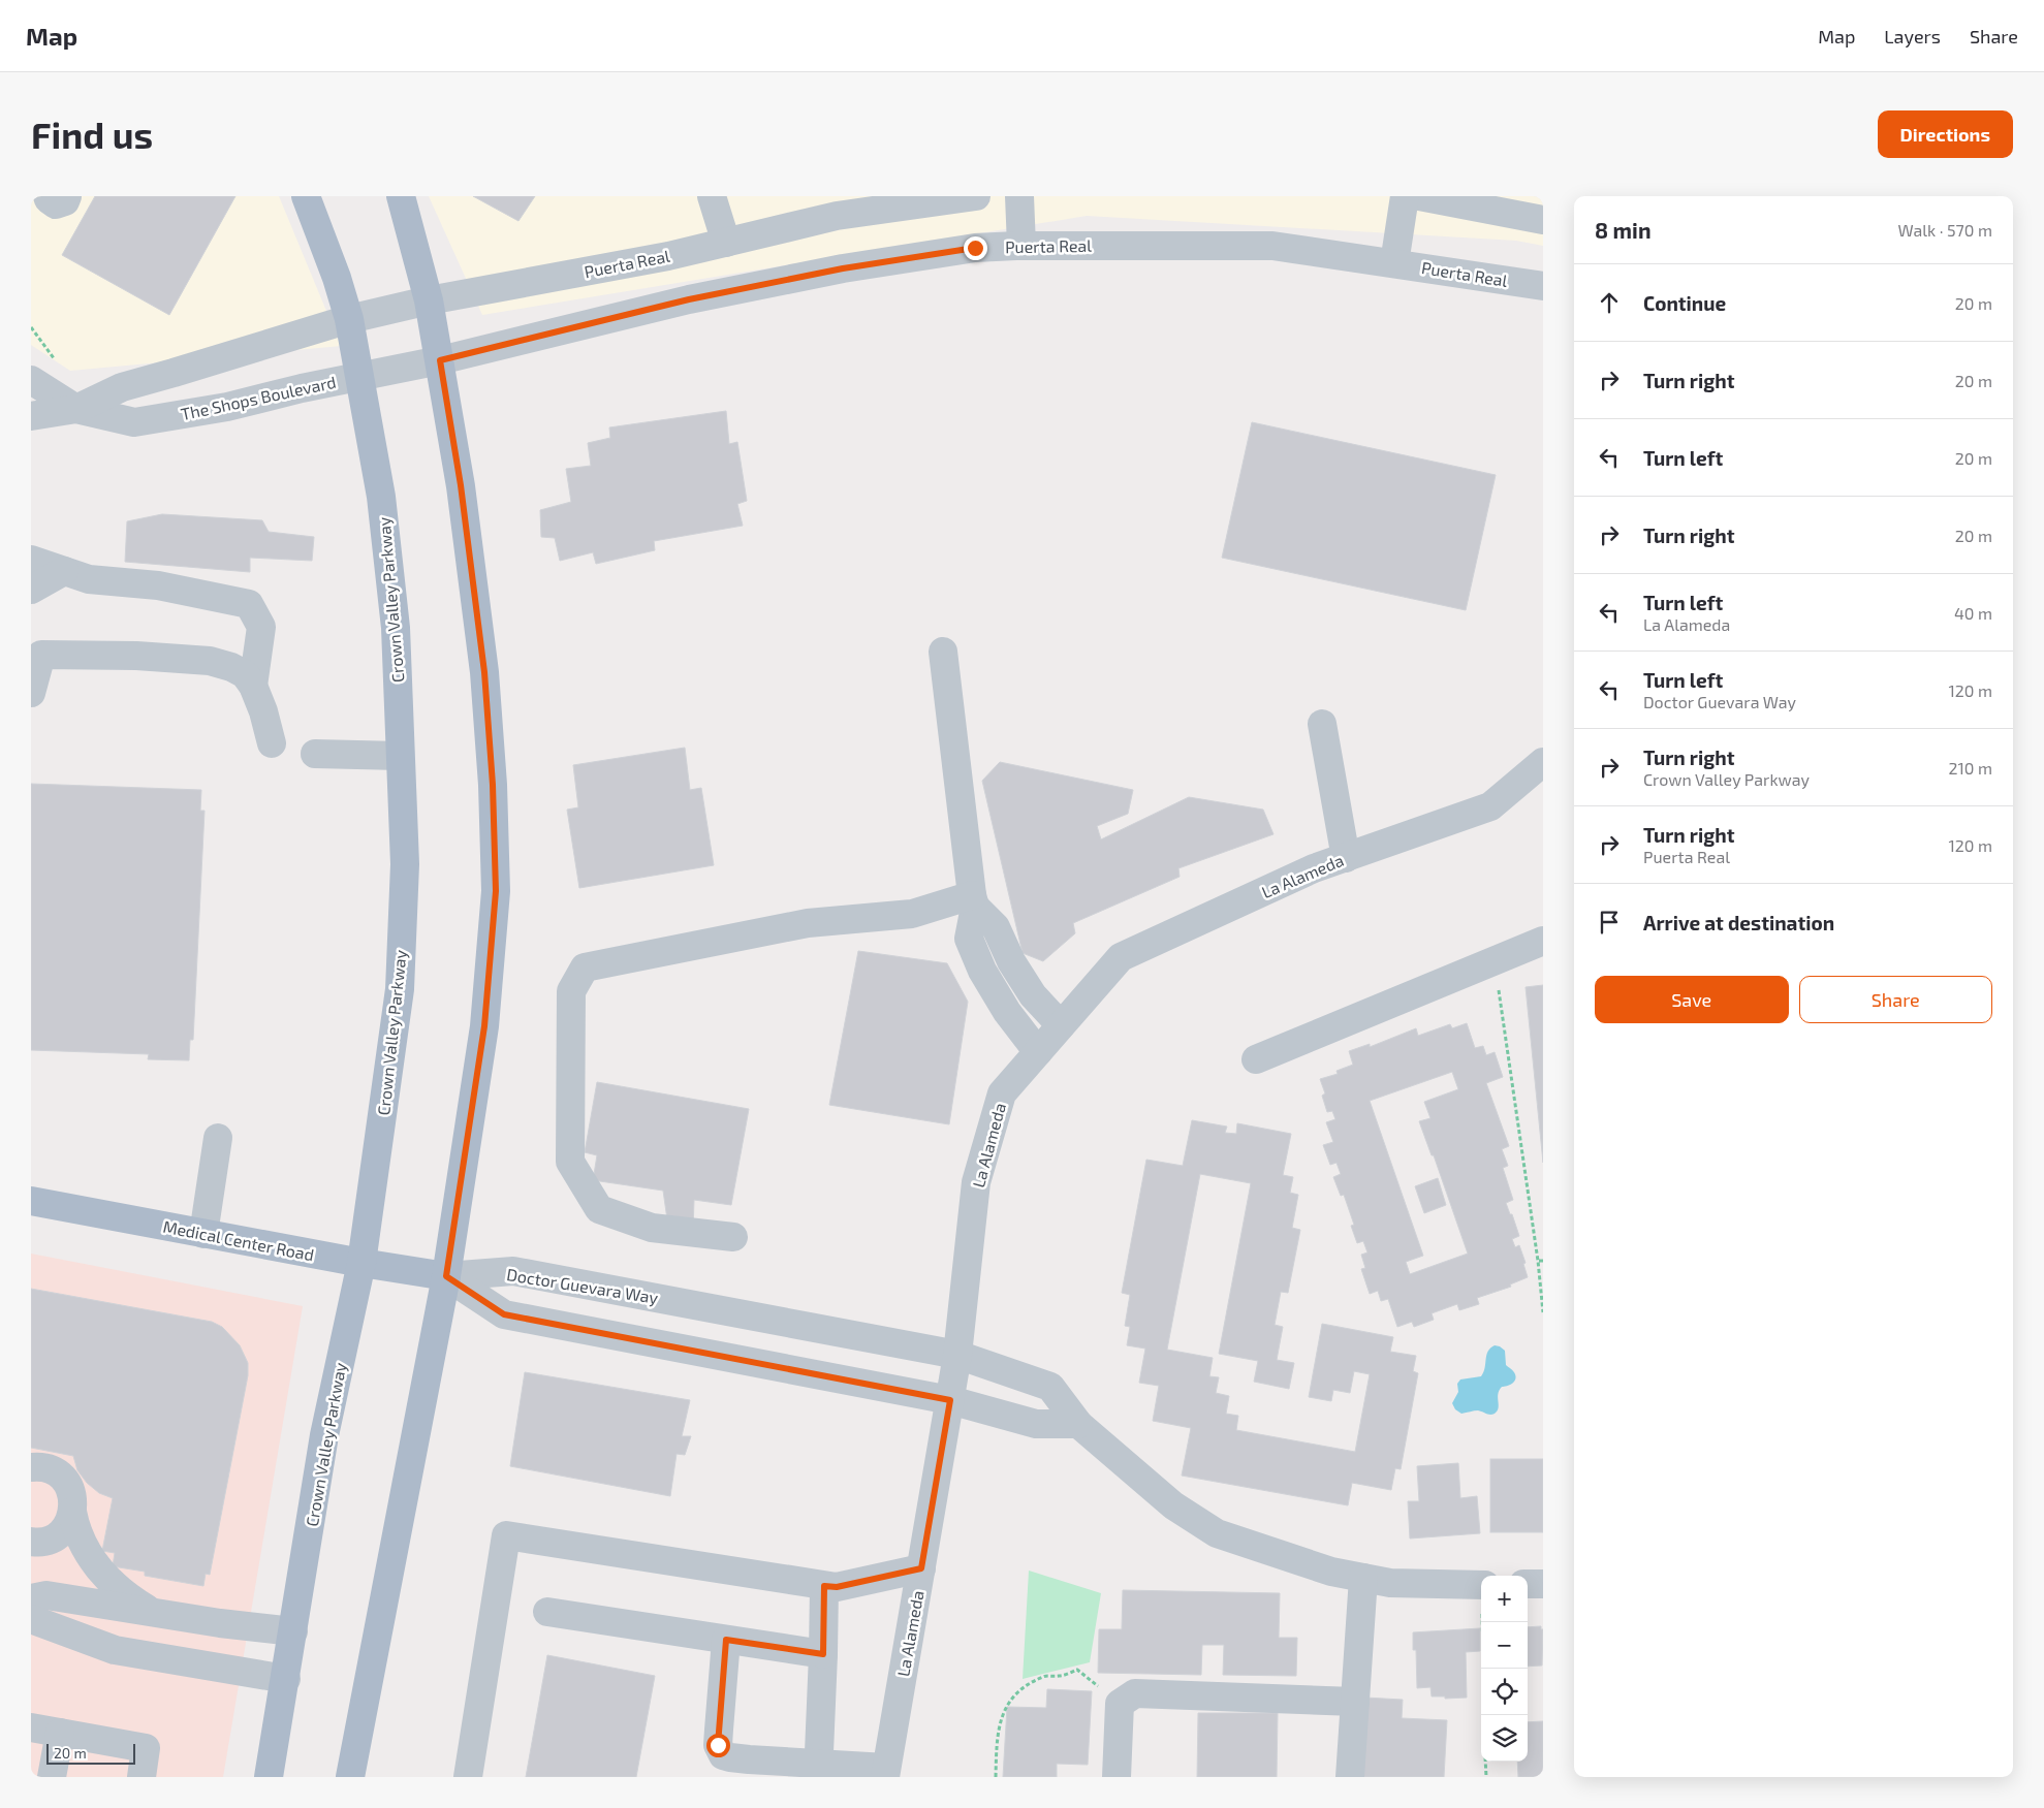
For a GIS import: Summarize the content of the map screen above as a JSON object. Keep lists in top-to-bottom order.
{
  "streets": {
    "main road": ["Crown Valley Parkway", "Medical Center Road"],
    "street": [
      "Puerta Real",
      "The Shops Boulevard",
      "La Alameda",
      "Doctor Guevara Way"
    ]
  },
  "crossings": [
    ["Puerta Real", "The Shops Boulevard"],
    ["The Shops Boulevard", "Crown Valley Parkway"],
    ["Crown Valley Parkway", "Medical Center Road"],
    ["La Alameda", "Doctor Guevara Way"],
    ["Medical Center Road", "Doctor Guevara Way"]
  ],
  "scale_bar": "20 m",
  "page": {
    "header": "Map",
    "nav": ["Map", "Layers", "Share"],
    "buttons": [
      "Directions",
      ["Save", "Share"]
    ],
    "title": "Find us",
    "heading": ["8 min", "Walk · 570 m"],
    "list": [
      ["Continue", "20 m"],
      ["Turn right", "20 m"],
      ["Turn left", "20 m"],
      ["Turn right", "20 m"],
      ["Turn left", "La Alameda", "40 m"],
      ["Turn left", "Doctor Guevara Way", "120 m"],
      ["Turn right", "Crown Valley Parkway", "210 m"],
      ["Turn right", "Puerta Real", "120 m"],
      "Arrive at destination"
    ],
    "map_buttons": ["+", "−"],
    "scale": "20 m"
  }
}
